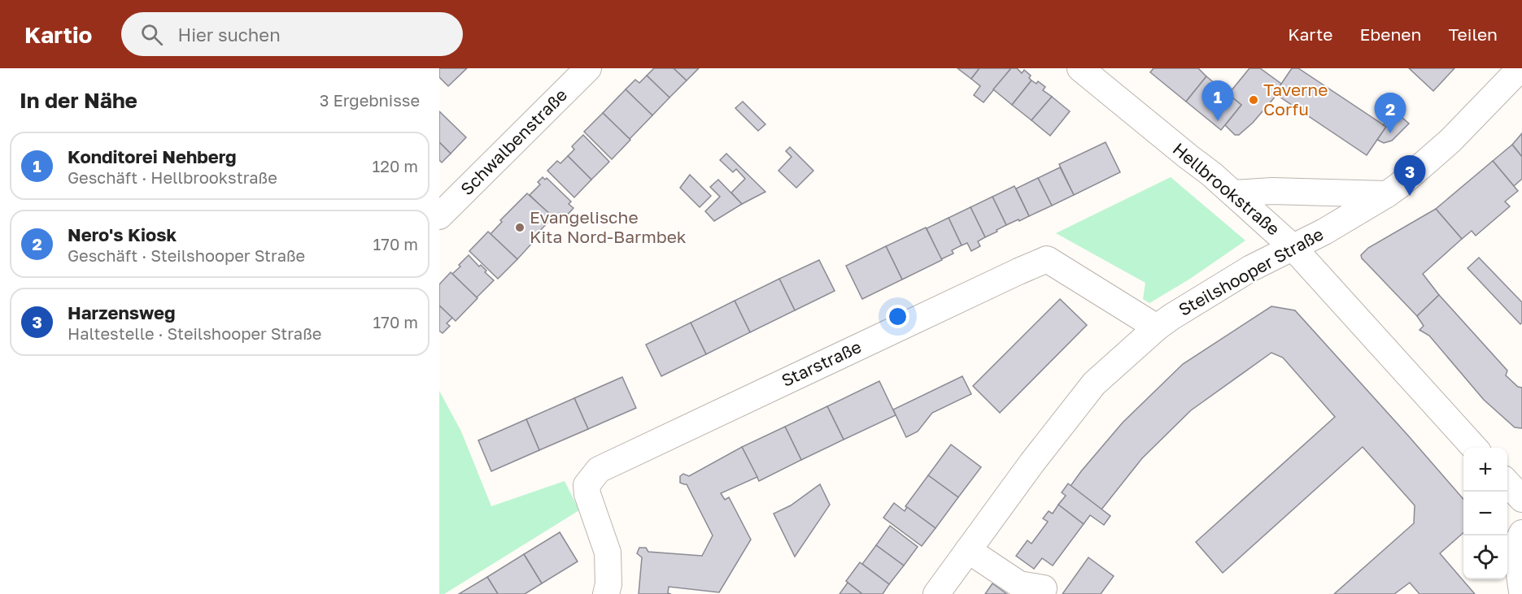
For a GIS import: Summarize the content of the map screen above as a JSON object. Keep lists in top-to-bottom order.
{
  "streets": {
    "street": [
      "Schwalbenstraße",
      "Hellbrookstraße",
      "Steilshooper Straße",
      "Starstraße"
    ]
  },
  "crossings": [
    ["Hellbrookstraße", "Steilshooper Straße"],
    ["Steilshooper Straße", "Starstraße"]
  ],
  "places": ["Taverne Corfu", "Evangelische Kita Nord-Barmbek"],
  "page": {
    "header": "Kartio",
    "search": "Hier suchen",
    "nav": ["Karte", "Ebenen", "Teilen"],
    "heading": ["In der Nähe", "3 Ergebnisse"],
    "pins": ["1", "2", "3"],
    "list": [
      {
        "mark": "1",
        "name": "Konditorei Nehberg",
        "note": "Geschäft · Hellbrookstraße",
        "value": "120 m"
      },
      {
        "mark": "2",
        "name": "Nero's Kiosk",
        "note": "Geschäft · Steilshooper Straße",
        "value": "170 m"
      },
      {
        "mark": "3",
        "name": "Harzensweg",
        "note": "Haltestelle · Steilshooper Straße",
        "value": "170 m"
      }
    ],
    "map_buttons": ["+", "−"]
  }
}
